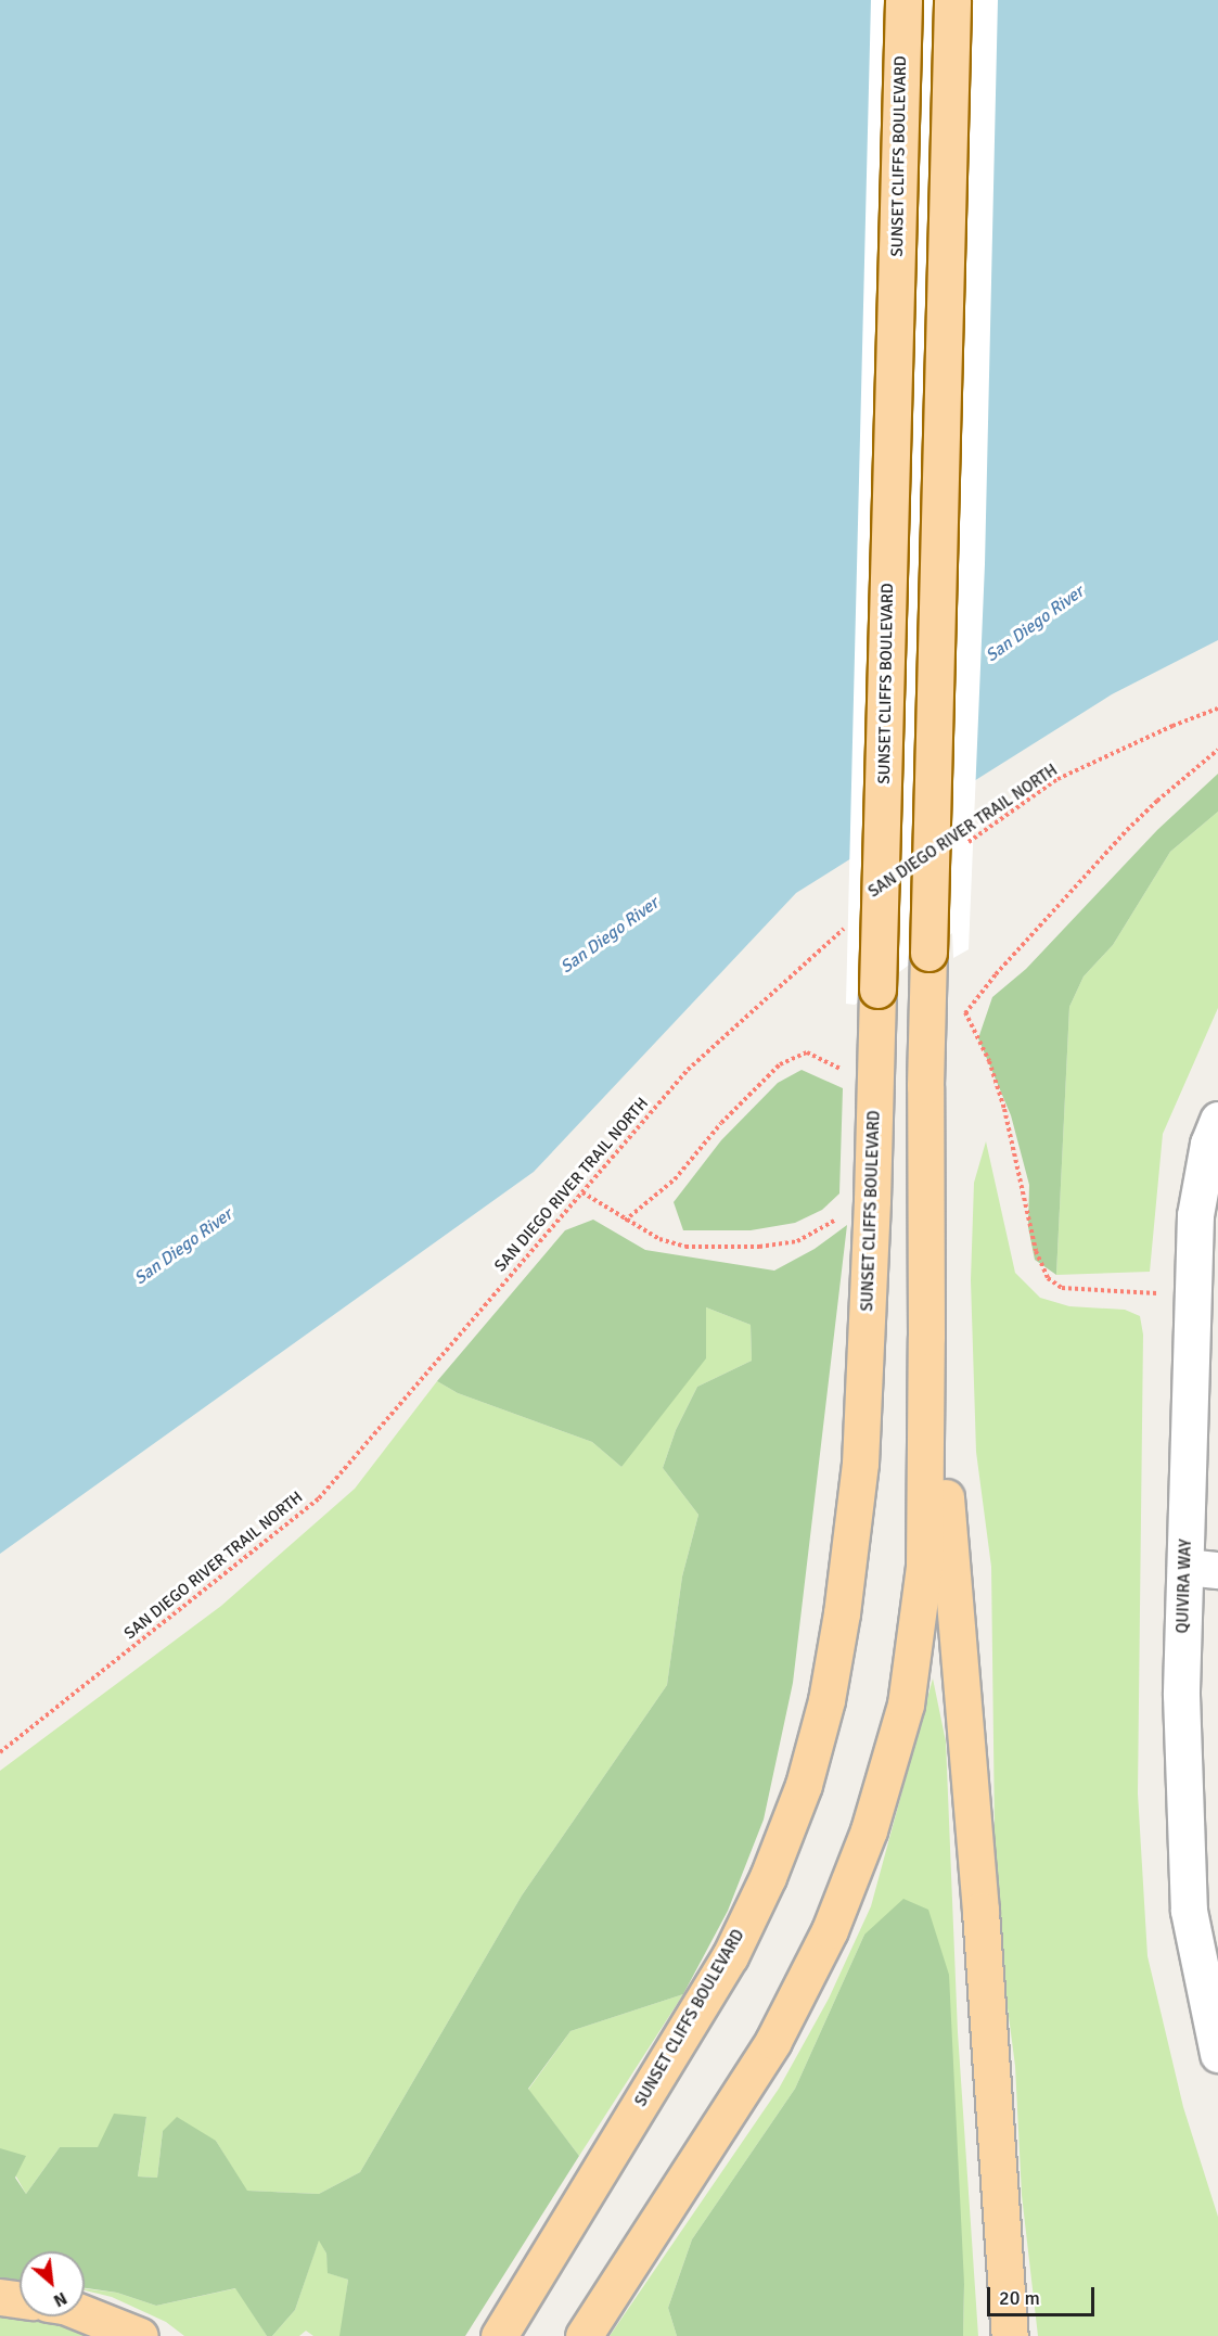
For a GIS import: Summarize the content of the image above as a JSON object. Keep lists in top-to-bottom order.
{
  "streets": {
    "main road": ["SUNSET CLIFFS BOULEVARD"],
    "street": ["QUIVIRA WAY"],
    "path": ["SAN DIEGO RIVER TRAIL NORTH"]
  },
  "water": ["San Diego River"],
  "scale_bar": "20 m",
  "north": "bottom right"
}
